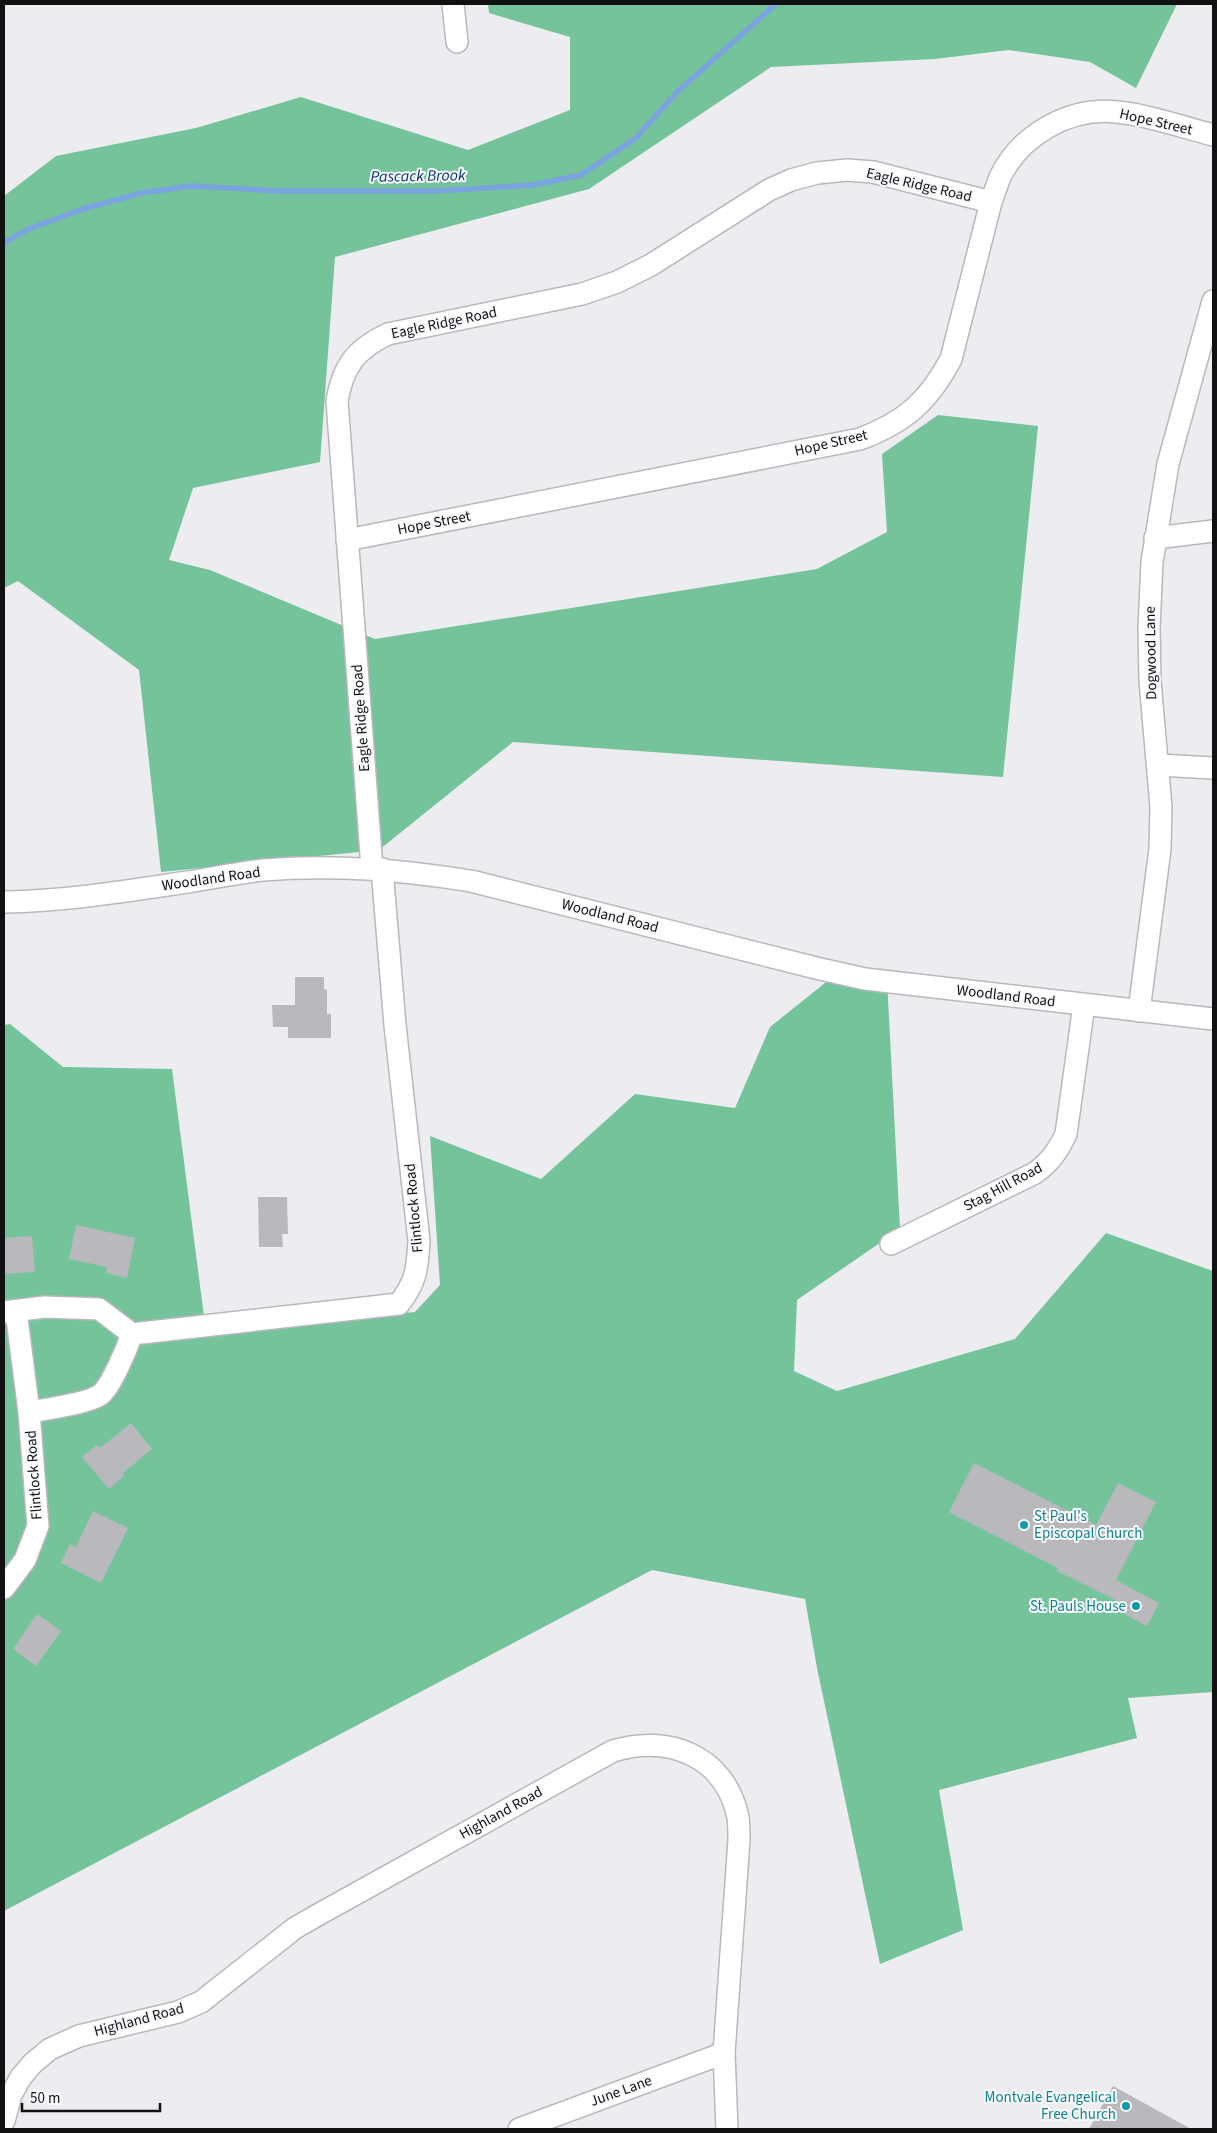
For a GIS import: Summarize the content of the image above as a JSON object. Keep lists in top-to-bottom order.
{
  "streets": {
    "street": [
      "Hope Street",
      "Eagle Ridge Road",
      "Dogwood Lane",
      "Woodland Road",
      "Stag Hill Road",
      "Flintlock Road",
      "Highland Road",
      "June Lane"
    ]
  },
  "crossings": [
    ["Hope Street", "Eagle Ridge Road"],
    ["Eagle Ridge Road", "Woodland Road"],
    ["Eagle Ridge Road", "Flintlock Road"],
    ["Dogwood Lane", "Woodland Road"],
    ["Woodland Road", "Stag Hill Road"],
    ["Woodland Road", "Flintlock Road"],
    ["Highland Road", "June Lane"]
  ],
  "water": ["Pascack Brook"],
  "places": ["St Paul's Episcopal Church", "St. Pauls House", "Montvale Evangelical Free Church"],
  "scale_bar": "50 m"
}
